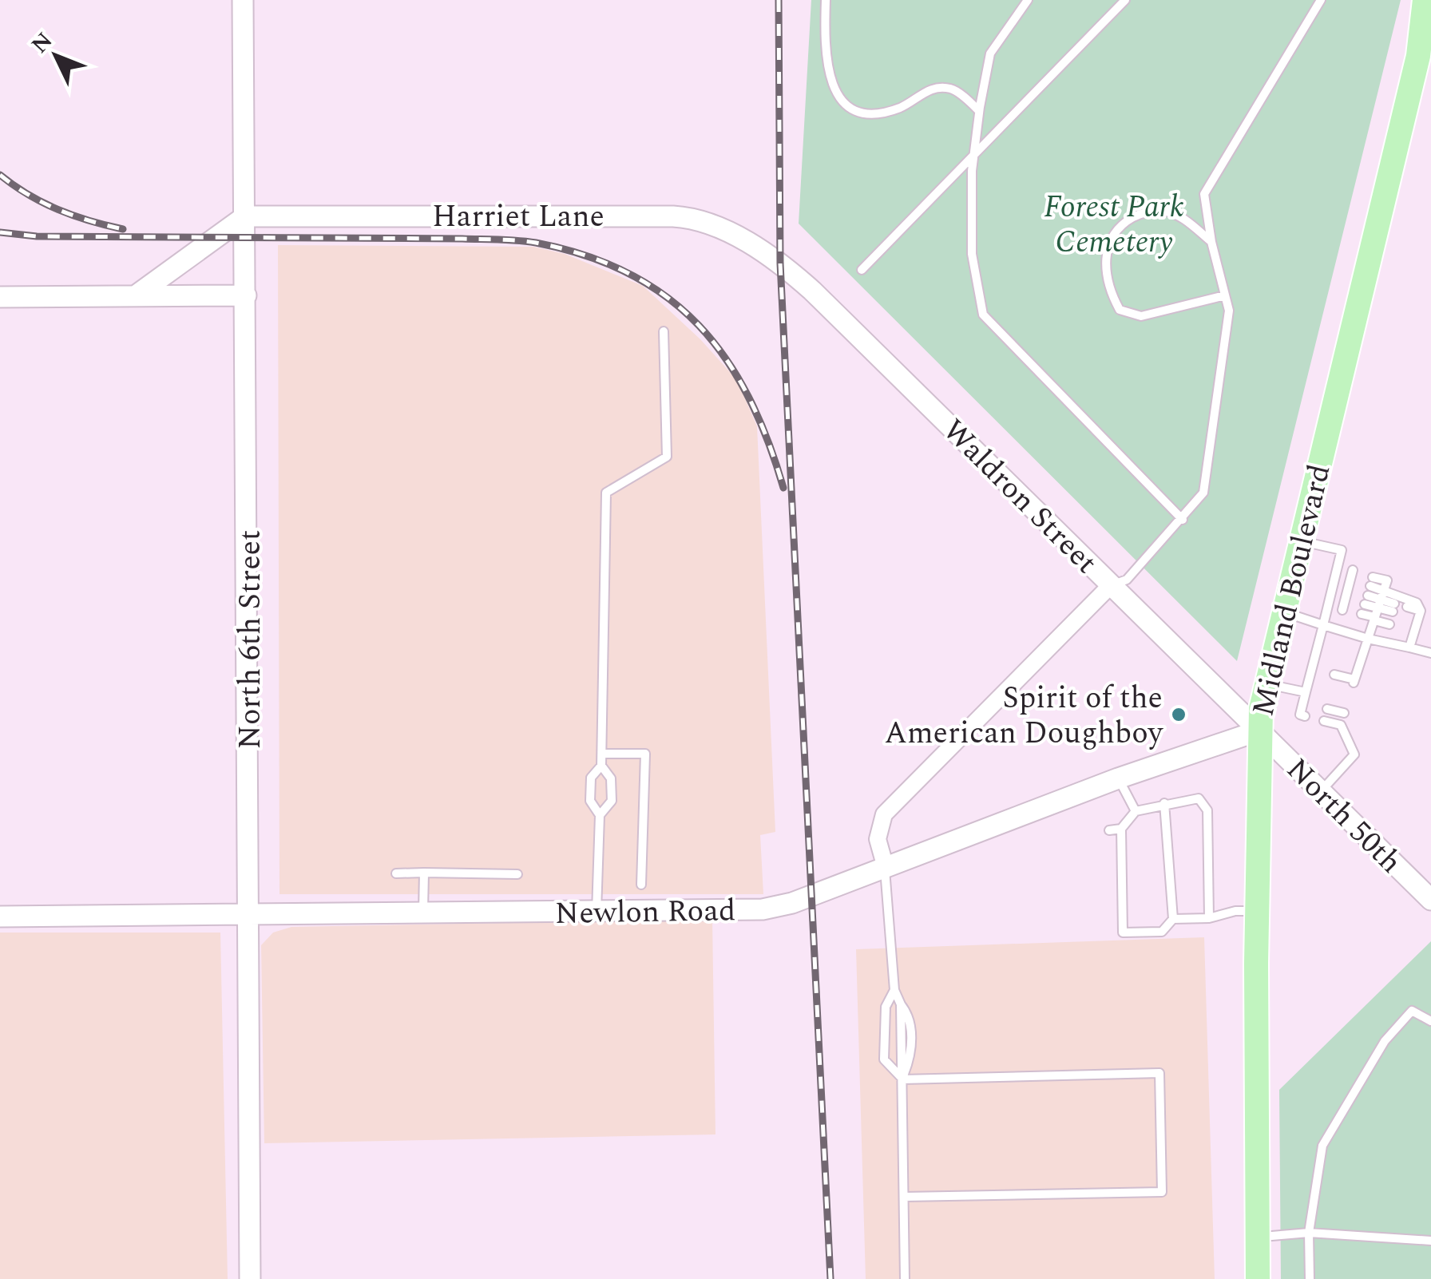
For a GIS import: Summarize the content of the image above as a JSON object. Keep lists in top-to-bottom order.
{
  "streets": {
    "main road": ["Midland Boulevard"],
    "street": [
      "Harriet Lane",
      "Waldron Street",
      "North 6th Street",
      "North 50th",
      "Newlon Road"
    ]
  },
  "crossings": [
    ["Harriet Lane", "Waldron Street"],
    ["Harriet Lane", "North 6th Street"],
    ["Waldron Street", "Midland Boulevard"],
    ["Waldron Street", "North 50th"],
    ["Waldron Street", "Newlon Road"],
    ["Midland Boulevard", "North 50th"],
    ["Midland Boulevard", "Newlon Road"],
    ["North 6th Street", "Newlon Road"],
    ["North 50th", "Newlon Road"]
  ],
  "parks": ["Forest Park Cemetery"],
  "places": ["Spirit of the American Doughboy"],
  "north": "top left"
}
